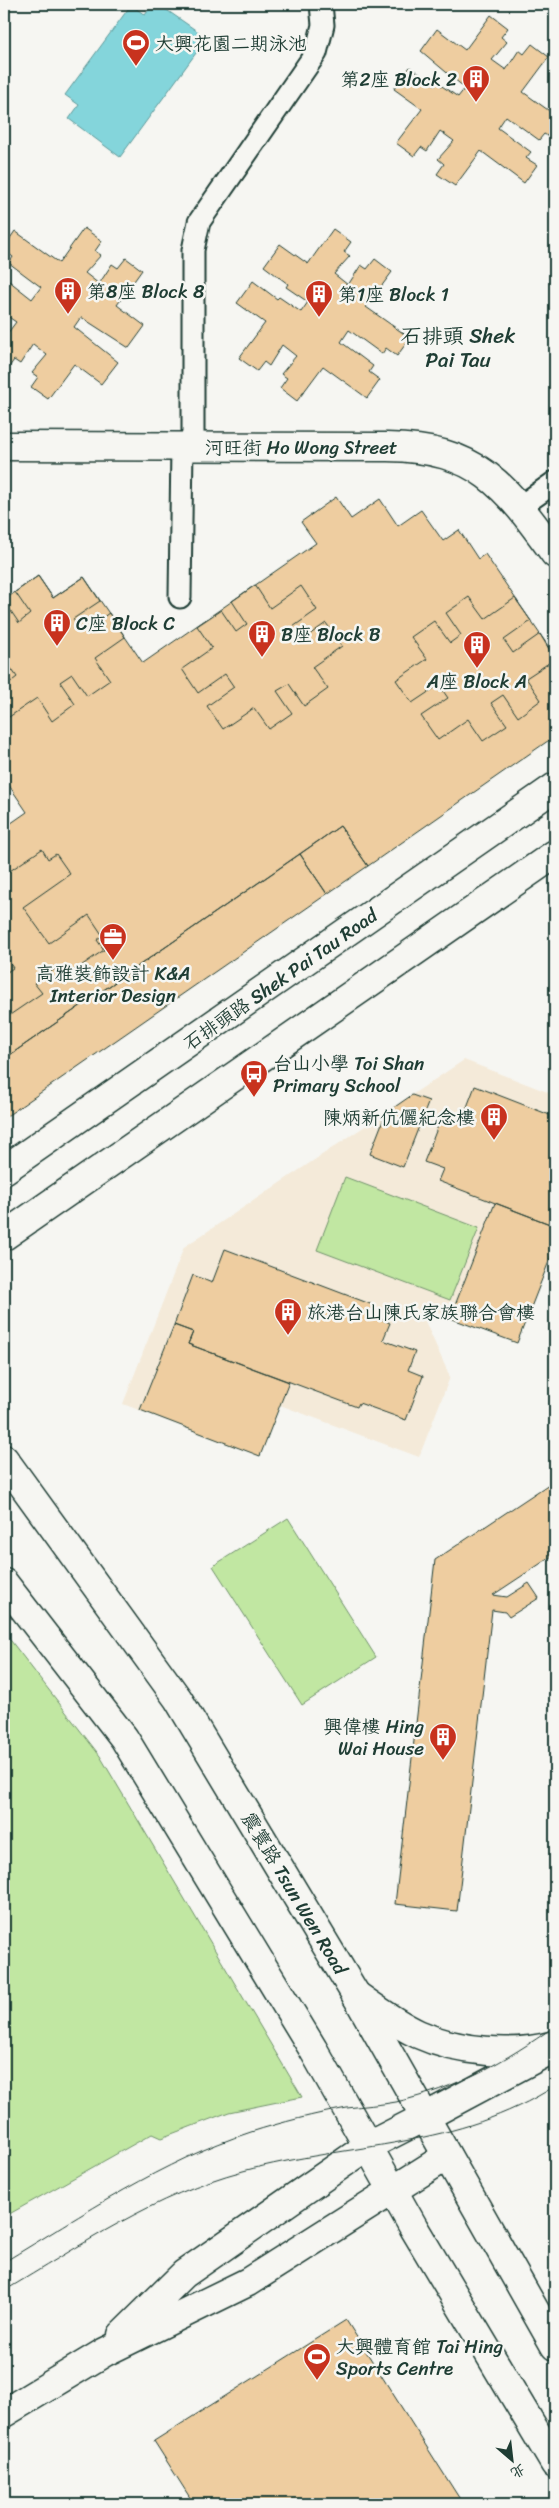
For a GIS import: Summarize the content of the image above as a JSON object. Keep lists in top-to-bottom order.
{
  "streets": {
    "main road": ["河旺街 Ho Wong Street", "石排頭路 Shek Pai Tau Road", "震寰路 Tsun Wen Road"]
  },
  "districts": ["石排頭 Shek Pai Tau"],
  "places": {
    "sports": ["大興花園二期泳池", "大興體育館 Tai Hing Sports Centre"],
    "building": [
      "第2座 Block 2",
      "第8座 Block 8",
      "第1座 Block 1",
      "C座 Block C",
      "B座 Block B",
      "A座 Block A",
      "陳炳新伉儷紀念樓",
      "旅港台山陳氏家族聯合會樓",
      "興偉樓 Hing Wai House"
    ],
    "office": ["高雅裝飾設計 K&A Interior Design"],
    "bus stop": ["台山小學 Toi Shan Primary School"]
  },
  "north": "bottom right"
}
